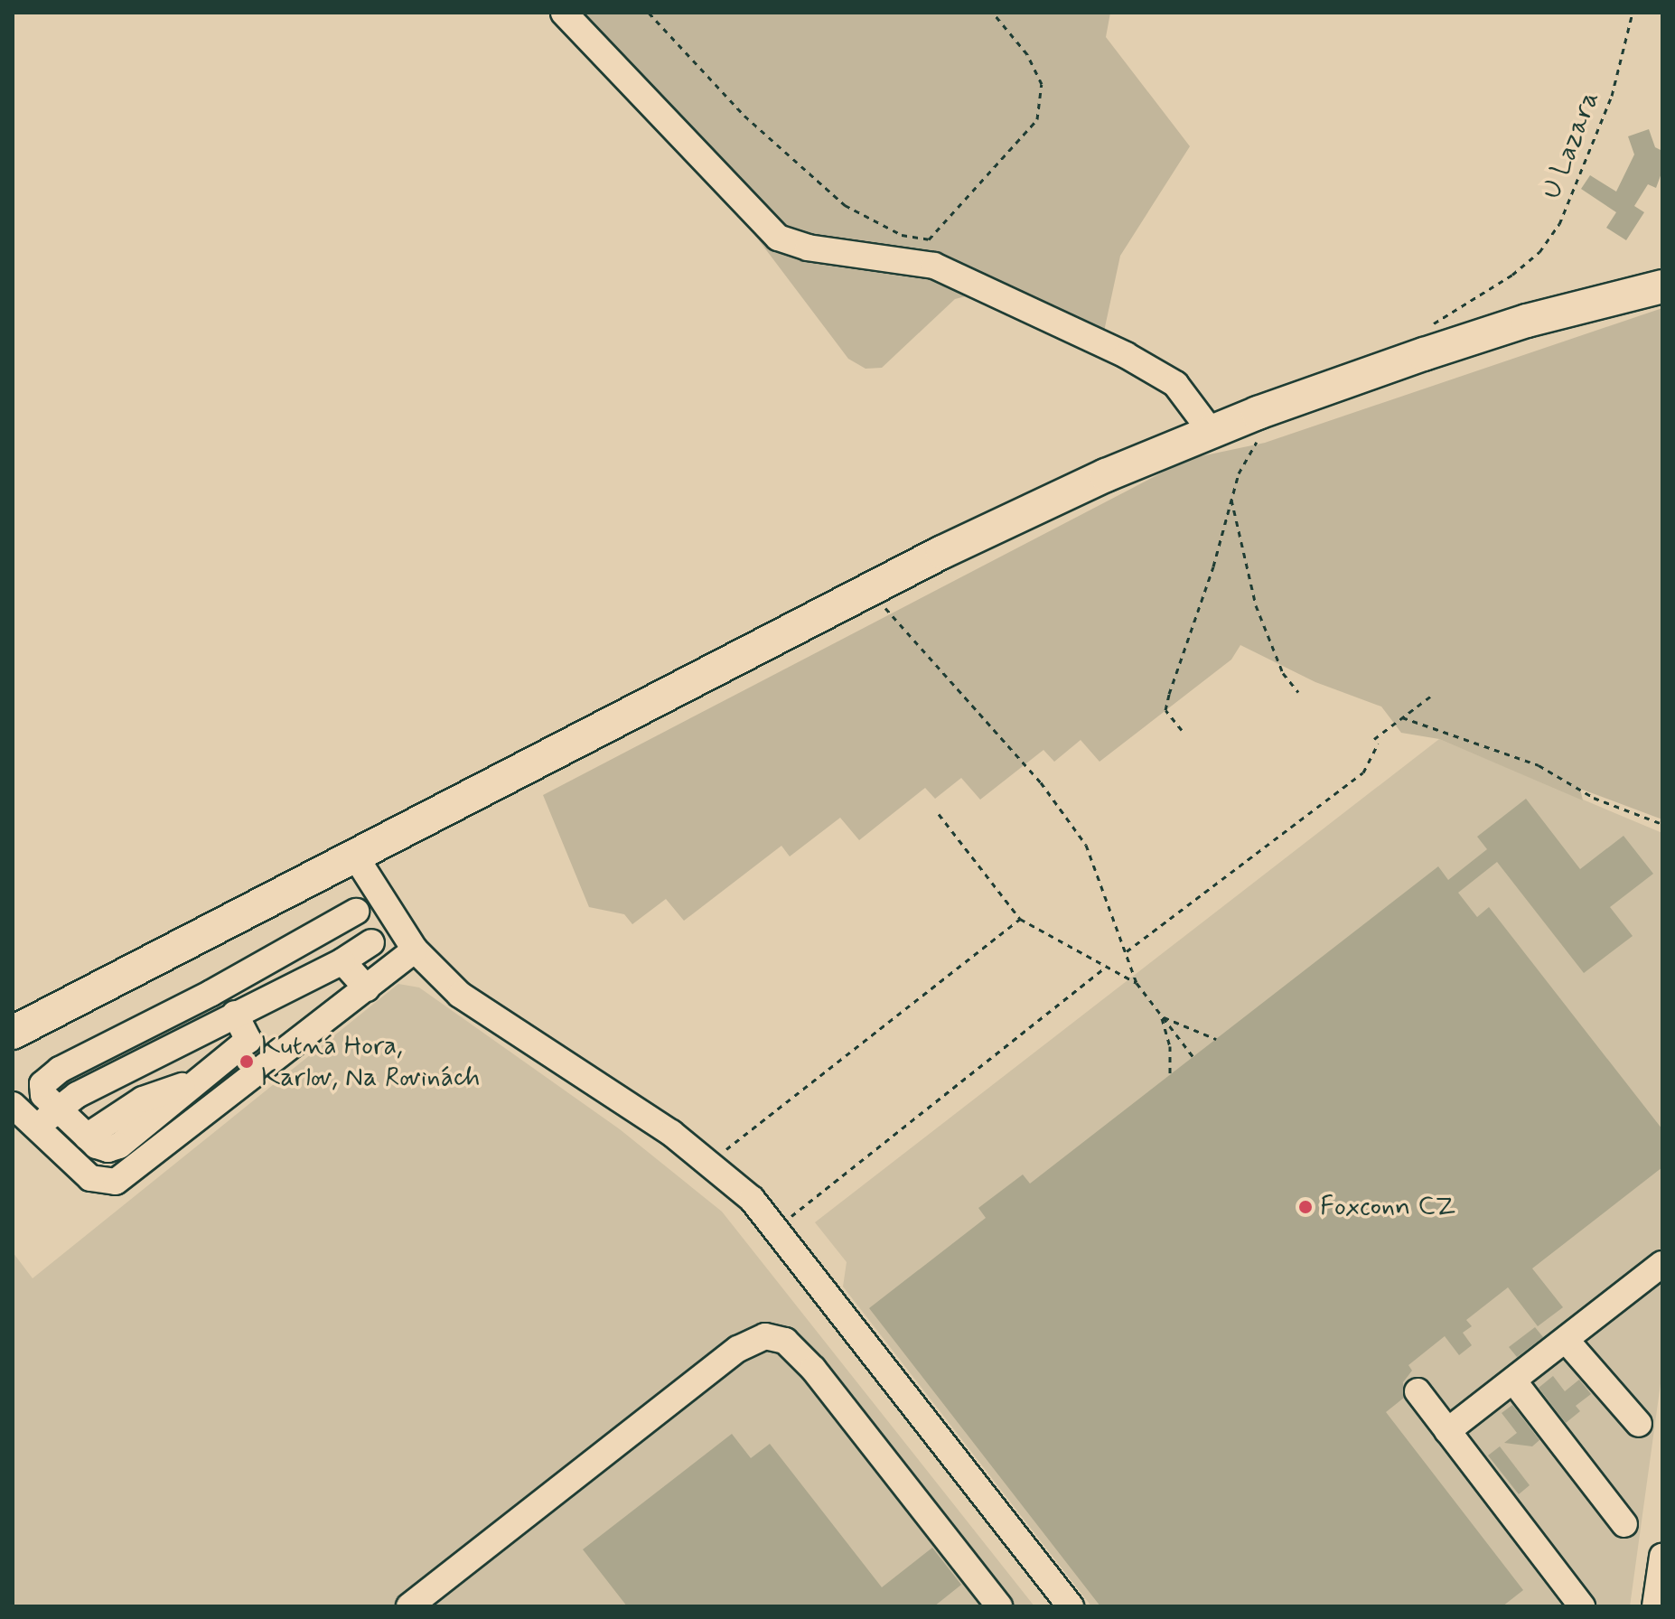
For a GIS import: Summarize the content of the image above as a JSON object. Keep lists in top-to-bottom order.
{
  "streets": {
    "path": ["U Lazara"]
  },
  "places": ["Kutná Hora, Karlov, Na Rovinách", "Foxconn CZ"]
}
